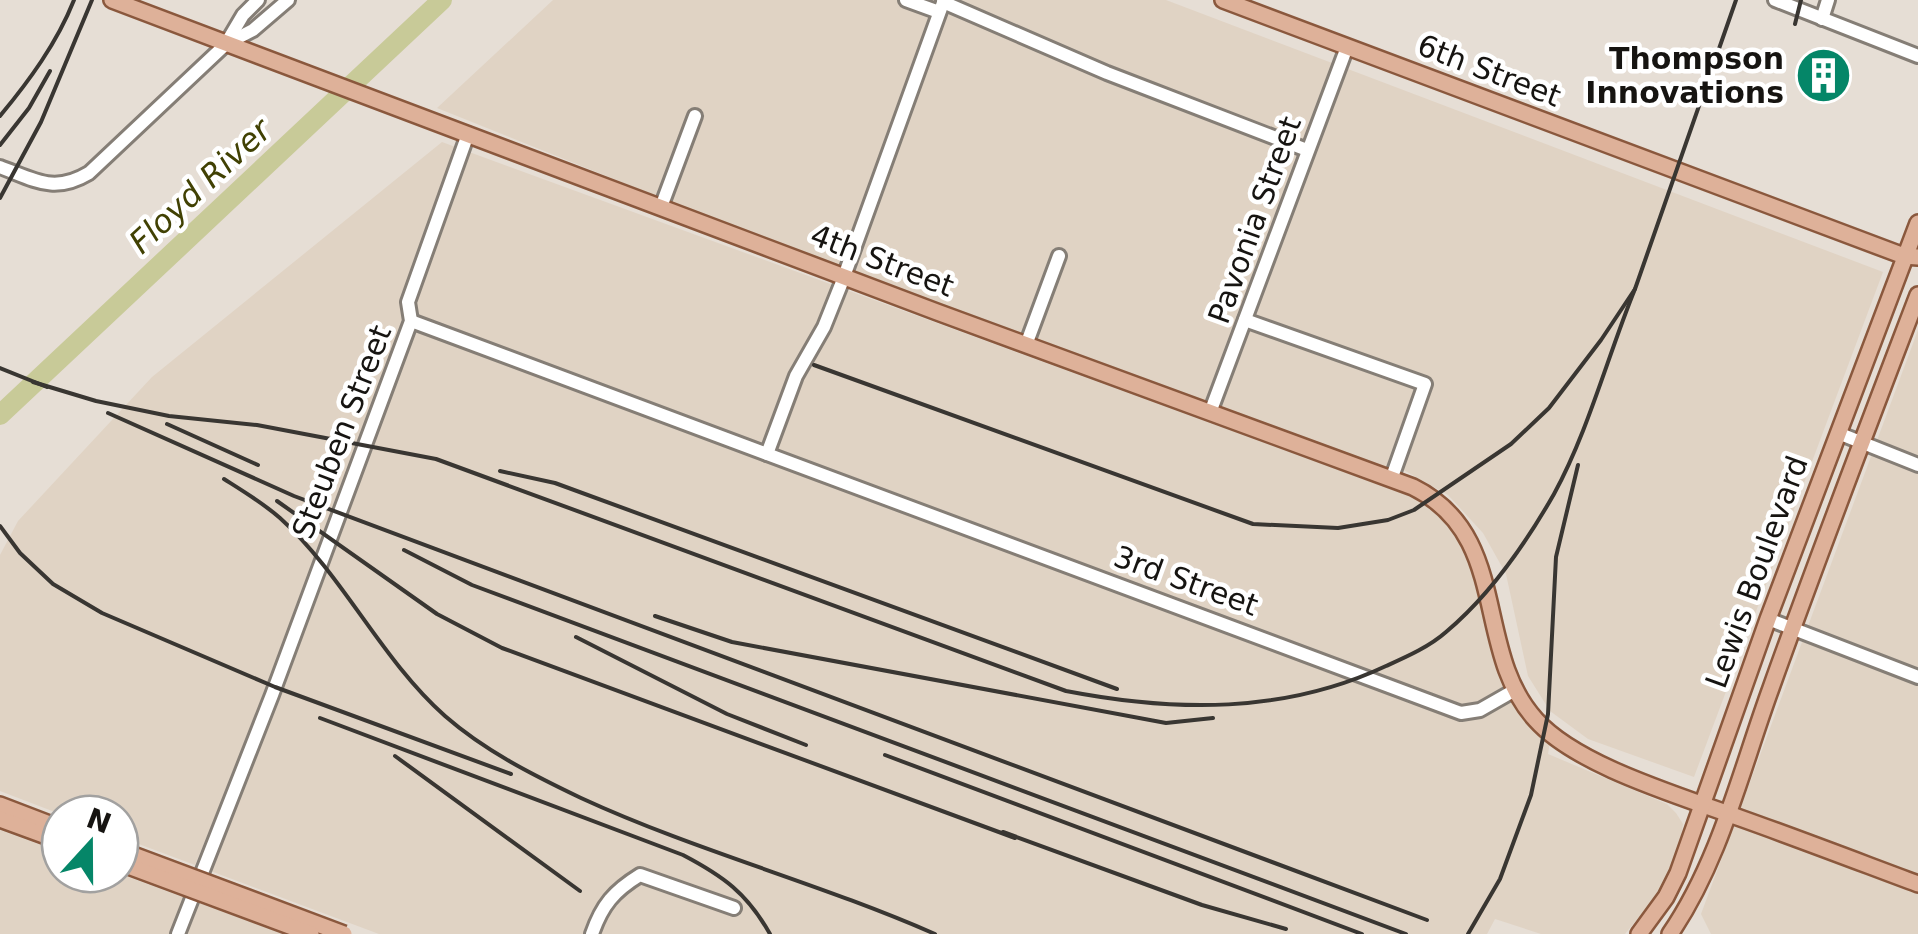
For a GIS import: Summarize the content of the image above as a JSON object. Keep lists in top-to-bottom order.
{
  "streets": {
    "main road": ["6th Street", "4th Street", "Lewis Boulevard"],
    "street": ["Pavonia Street", "Steuben Street", "3rd Street"]
  },
  "crossings": [
    ["6th Street", "Pavonia Street"],
    ["6th Street", "Lewis Boulevard"],
    ["Pavonia Street", "4th Street"],
    ["4th Street", "Steuben Street"],
    ["4th Street", "3rd Street"],
    ["Steuben Street", "3rd Street"]
  ],
  "water": ["Floyd River"],
  "places": {
    "building": ["Thompson Innovations"]
  },
  "north": "top"
}
